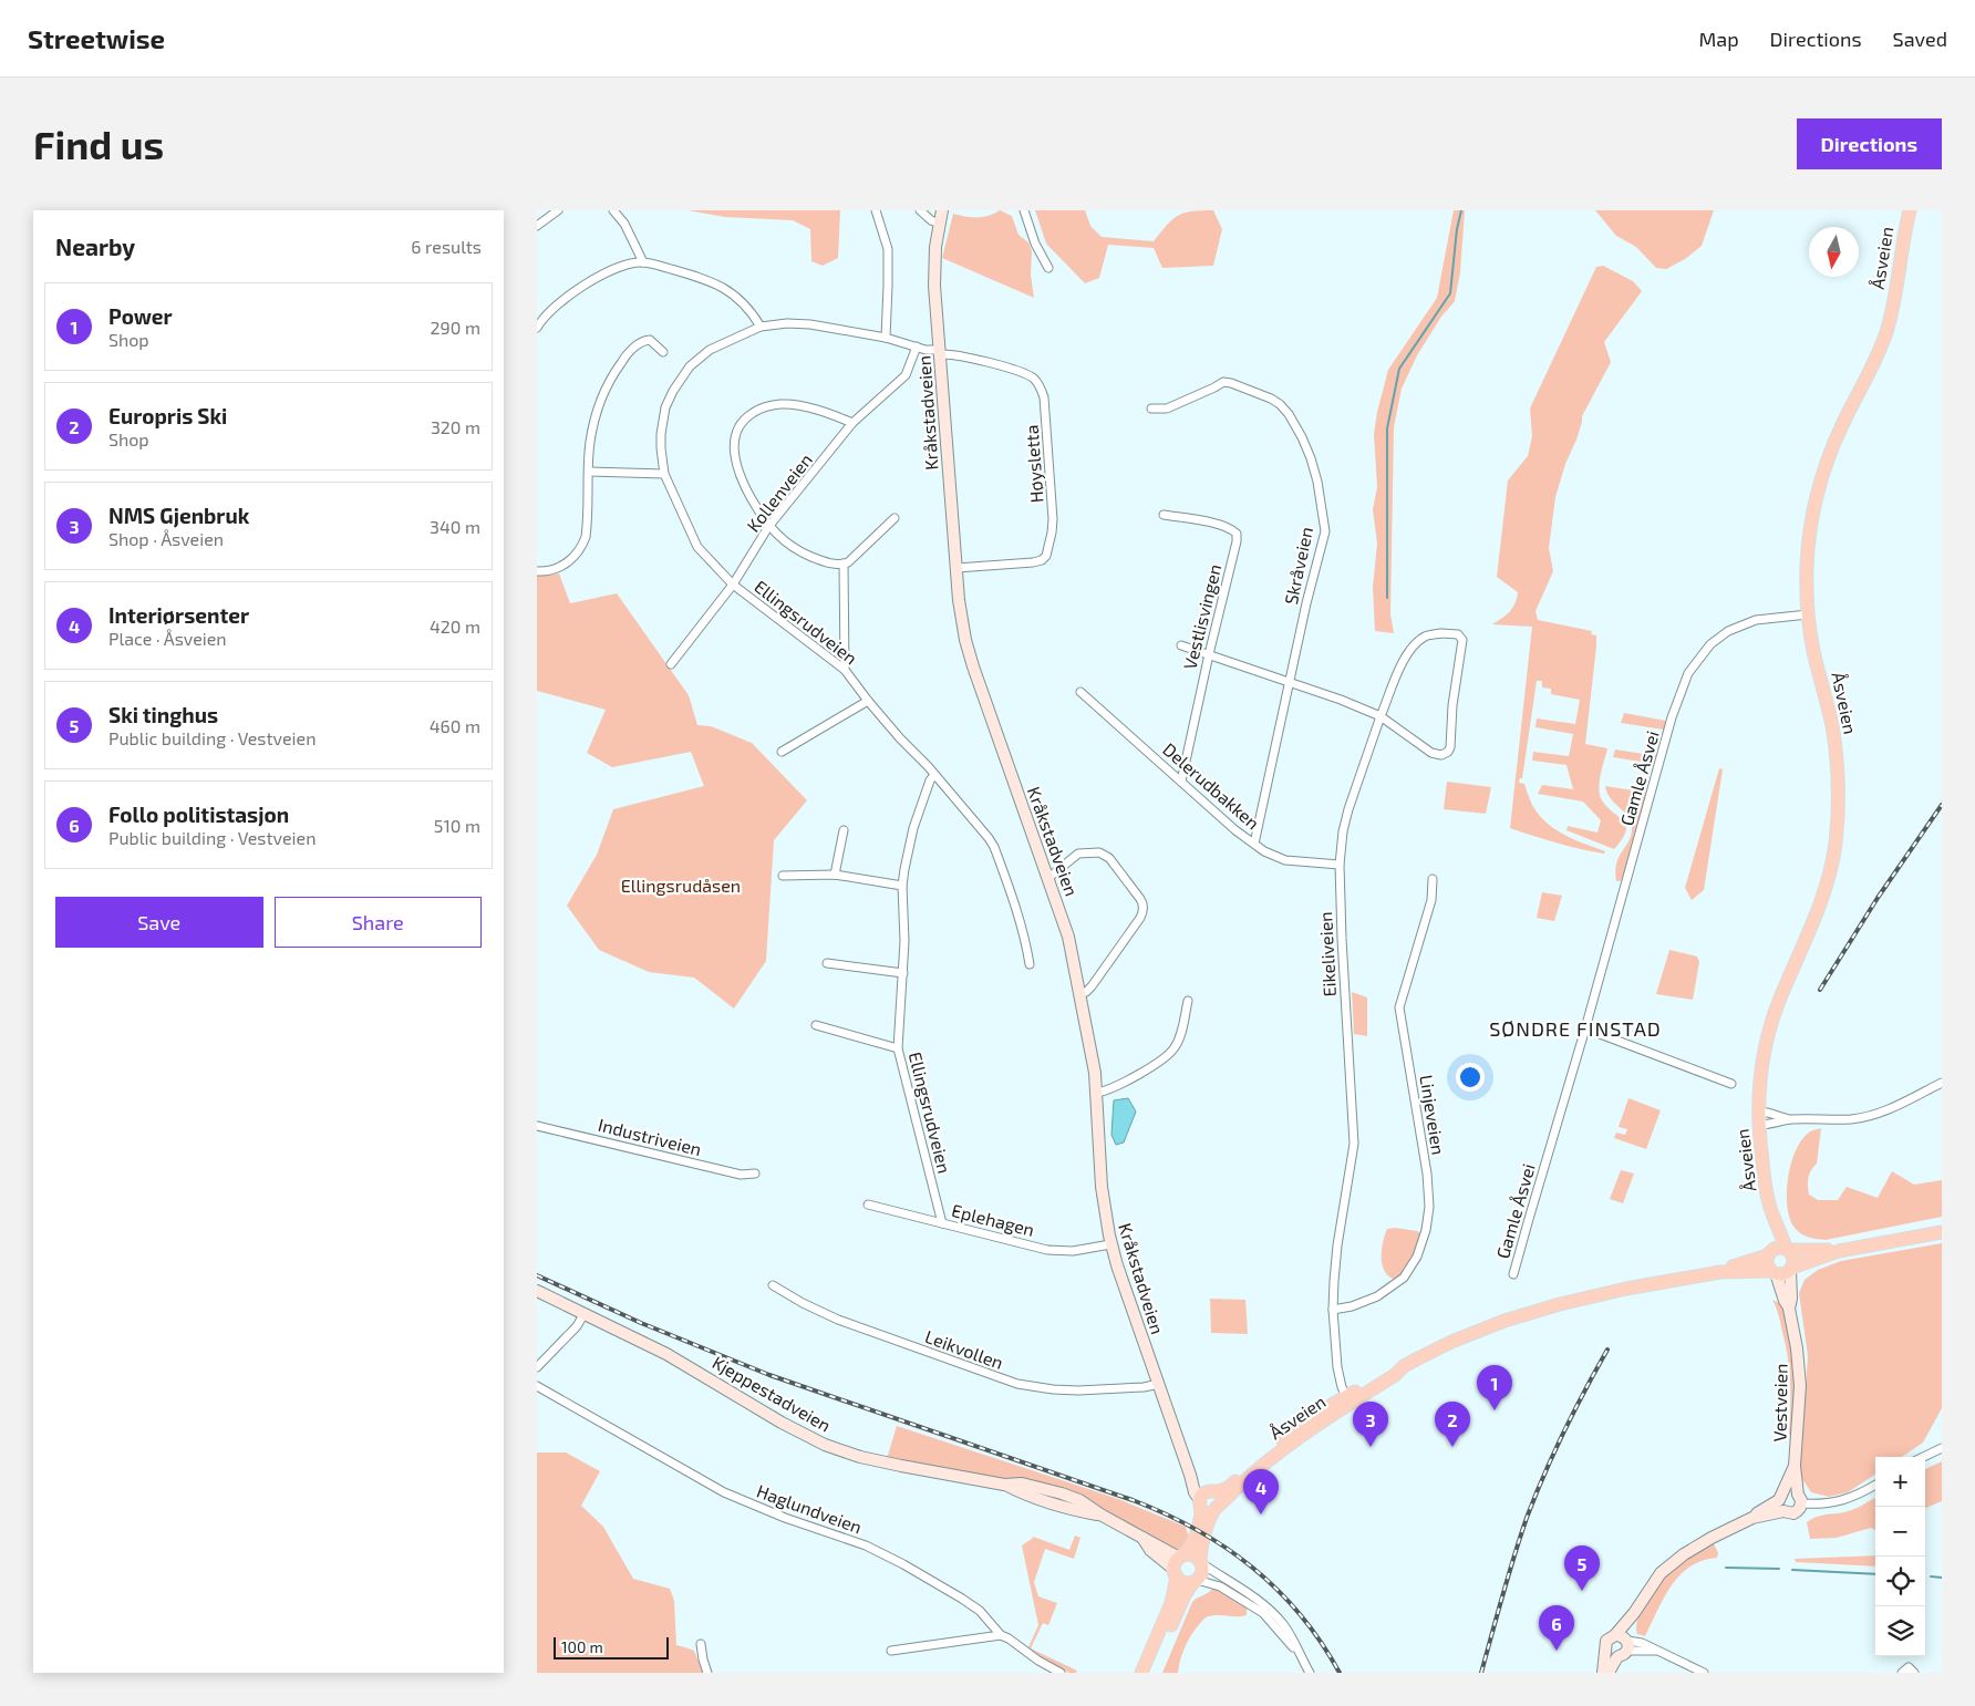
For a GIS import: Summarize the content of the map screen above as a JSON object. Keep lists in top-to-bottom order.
{
  "streets": {
    "main road": [
      "Åsveien",
      "Kråkstadveien",
      "Kjeppestadveien",
      "Vestveien"
    ],
    "street": [
      "Høysletta",
      "Kollenveien",
      "Skråveien",
      "Vestlisvingen",
      "Ellingsrudveien",
      "Gamle Åsvei",
      "Delerudbakken",
      "Eikeliveien",
      "Linjeveien",
      "Industriveien",
      "Eplehagen",
      "Leikvollen",
      "Haglundveien"
    ]
  },
  "crossings": [
    ["Åsveien", "Kråkstadveien"],
    ["Åsveien", "Gamle Åsvei"],
    ["Åsveien", "Eikeliveien"],
    ["Åsveien", "Vestveien"],
    ["Kråkstadveien", "Høysletta"],
    ["Kråkstadveien", "Ellingsrudveien"],
    ["Kråkstadveien", "Eplehagen"],
    ["Kråkstadveien", "Leikvollen"],
    ["Høysletta", "Ellingsrudveien"],
    ["Kollenveien", "Ellingsrudveien"],
    ["Skråveien", "Delerudbakken"],
    ["Vestlisvingen", "Delerudbakken"],
    ["Ellingsrudveien", "Eplehagen"],
    ["Delerudbakken", "Eikeliveien"],
    ["Eikeliveien", "Linjeveien"]
  ],
  "districts": ["SØNDRE FINSTAD"],
  "parks": ["Ellingsrudåsen"],
  "scale_bar": "100 m",
  "north": "bottom",
  "page": {
    "header": "Streetwise",
    "nav": ["Map", "Directions", "Saved"],
    "buttons": [
      "Directions",
      ["Save", "Share"]
    ],
    "title": "Find us",
    "heading": ["Nearby", "6 results"],
    "list": [
      {
        "mark": "1",
        "name": "Power",
        "note": "Shop",
        "value": "290 m"
      },
      {
        "mark": "2",
        "name": "Europris Ski",
        "note": "Shop",
        "value": "320 m"
      },
      {
        "mark": "3",
        "name": "NMS Gjenbruk",
        "note": "Shop · Åsveien",
        "value": "340 m"
      },
      {
        "mark": "4",
        "name": "Interiørsenter",
        "note": "Place · Åsveien",
        "value": "420 m"
      },
      {
        "mark": "5",
        "name": "Ski tinghus",
        "note": "Public building · Vestveien",
        "value": "460 m"
      },
      {
        "mark": "6",
        "name": "Follo politistasjon",
        "note": "Public building · Vestveien",
        "value": "510 m"
      }
    ],
    "pins": [
      "1",
      "2",
      "3",
      "4",
      "5",
      "6"
    ],
    "map_buttons": ["+", "−"],
    "scale": "100 m"
  }
}
